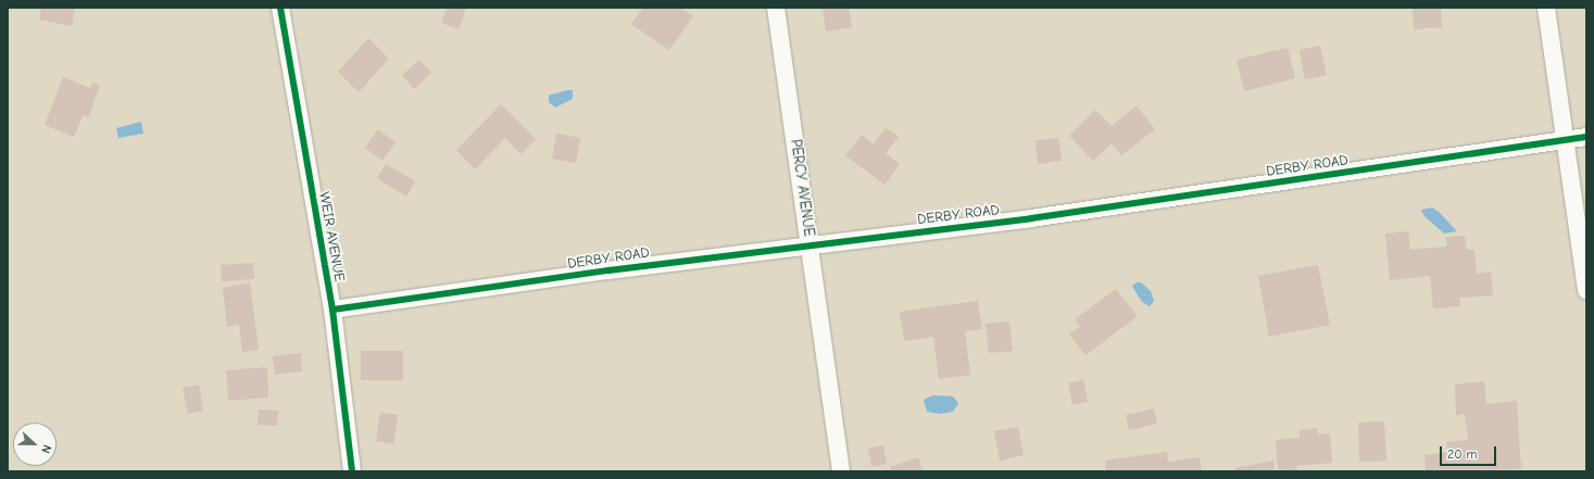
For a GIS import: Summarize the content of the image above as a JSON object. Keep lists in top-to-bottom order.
{
  "streets": {
    "street": ["DERBY ROAD", "PERCY AVENUE", "WEIR AVENUE"]
  },
  "crossings": [
    ["DERBY ROAD", "PERCY AVENUE"],
    ["DERBY ROAD", "WEIR AVENUE"]
  ],
  "scale_bar": "20 m",
  "north": "right"
}
